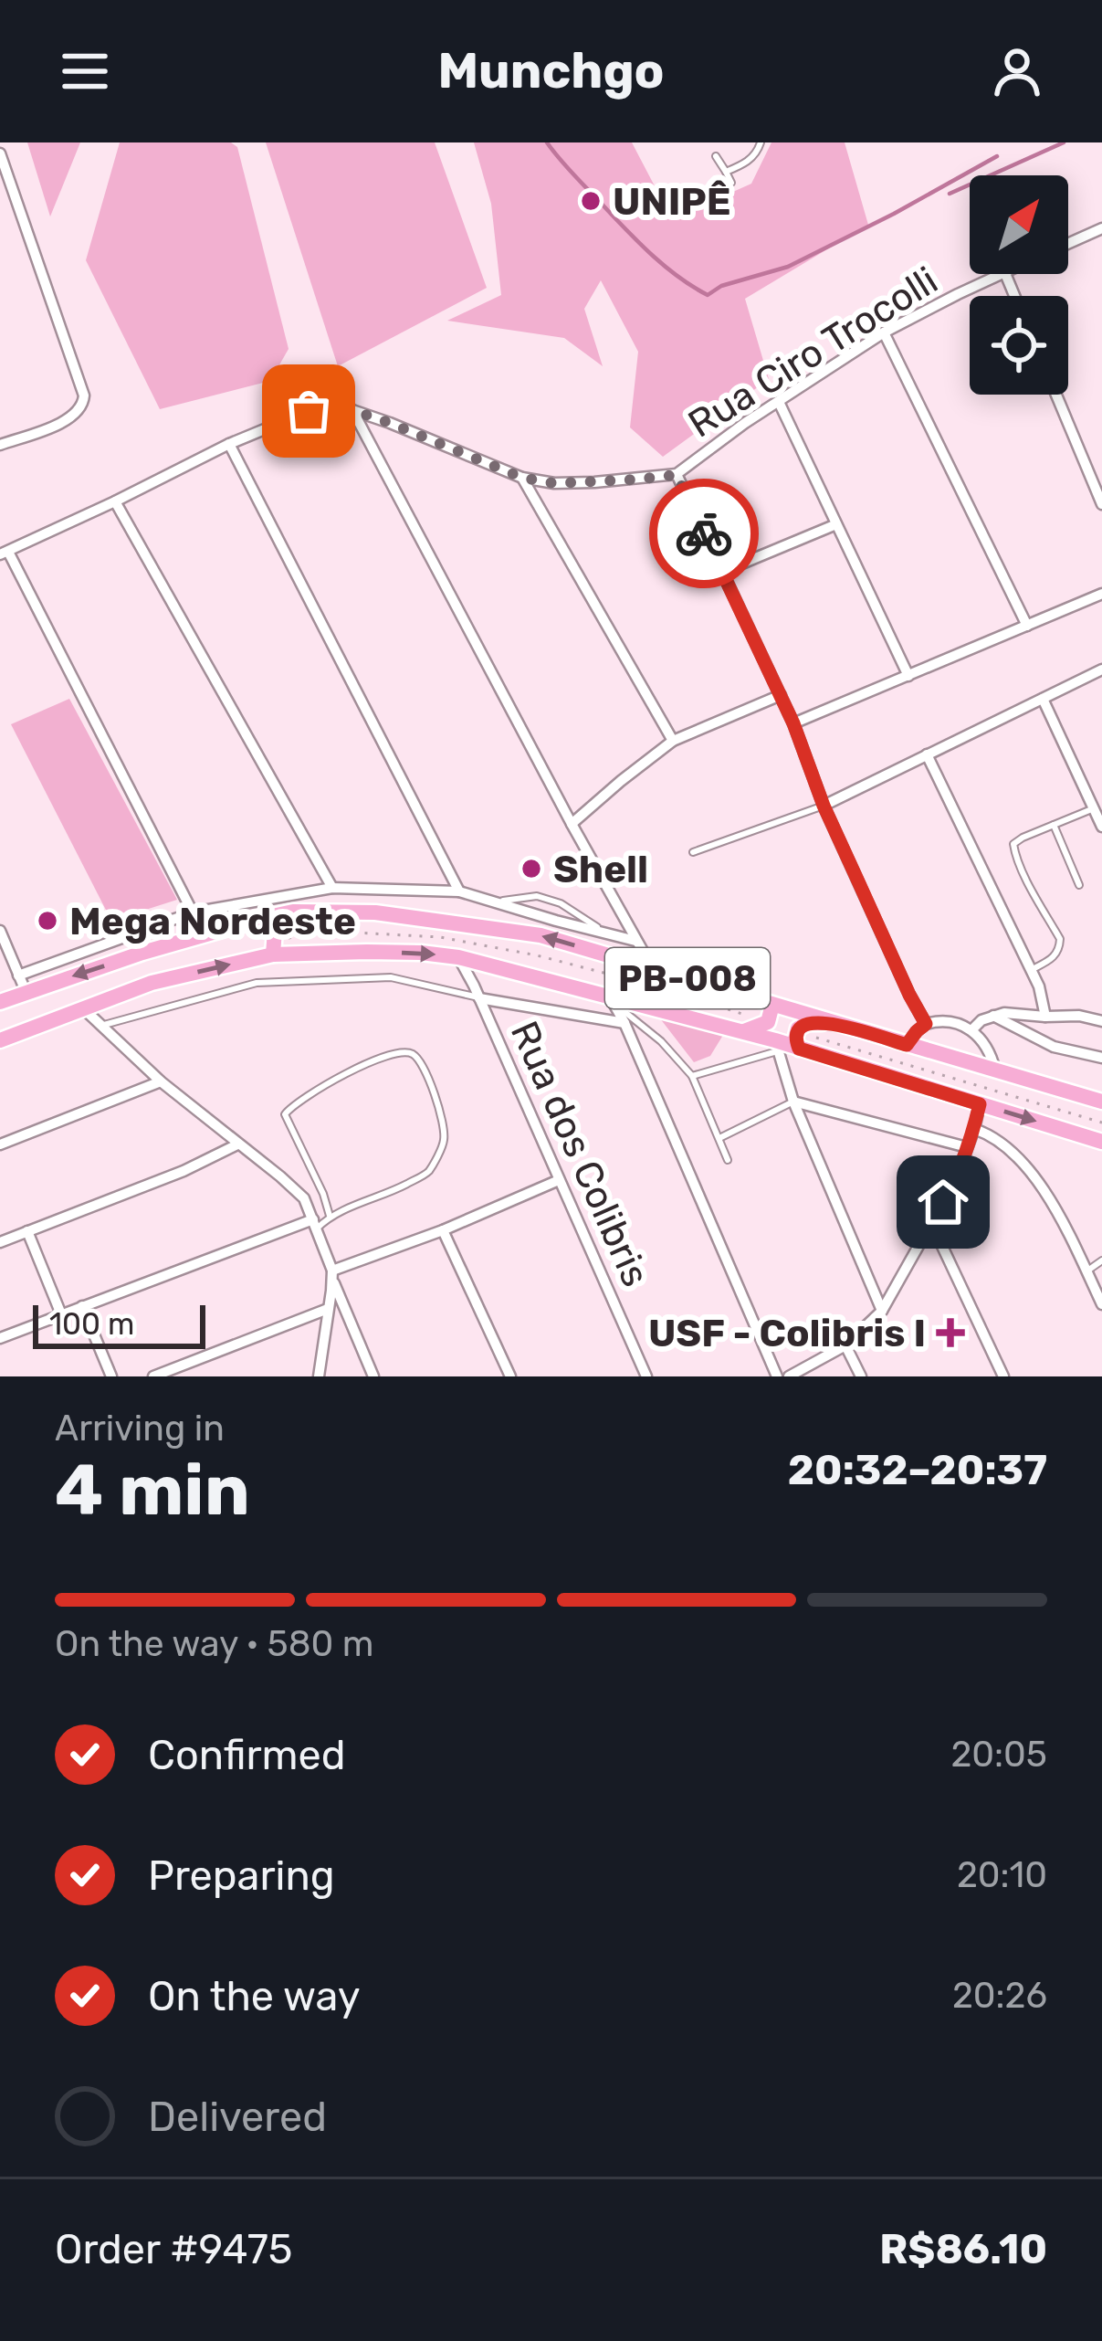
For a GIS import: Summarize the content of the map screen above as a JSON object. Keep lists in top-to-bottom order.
{
  "streets": {
    "main road": ["PB-008"],
    "street": ["Rua Ciro Trocolli", "Rua dos Colibris"]
  },
  "crossings": [
    ["PB-008", "Rua dos Colibris"]
  ],
  "places": {
    "other": ["UNIPÊ", "Shell", "Mega Nordeste"],
    "health": ["USF - Colibris I"]
  },
  "scale_bar": "100 m",
  "north": "top right",
  "page": {
    "header": "Munchgo",
    "scale": "100 m",
    "heading": ["4 min", "Arriving in", "20:32–20:37"],
    "panel": ["Order #9475", "R$86.10"],
    "bar": "On the way · 580 m",
    "list": [
      ["Confirmed", "20:05"],
      ["Preparing", "20:10"],
      ["On the way", "20:26"],
      "Delivered"
    ]
  }
}
